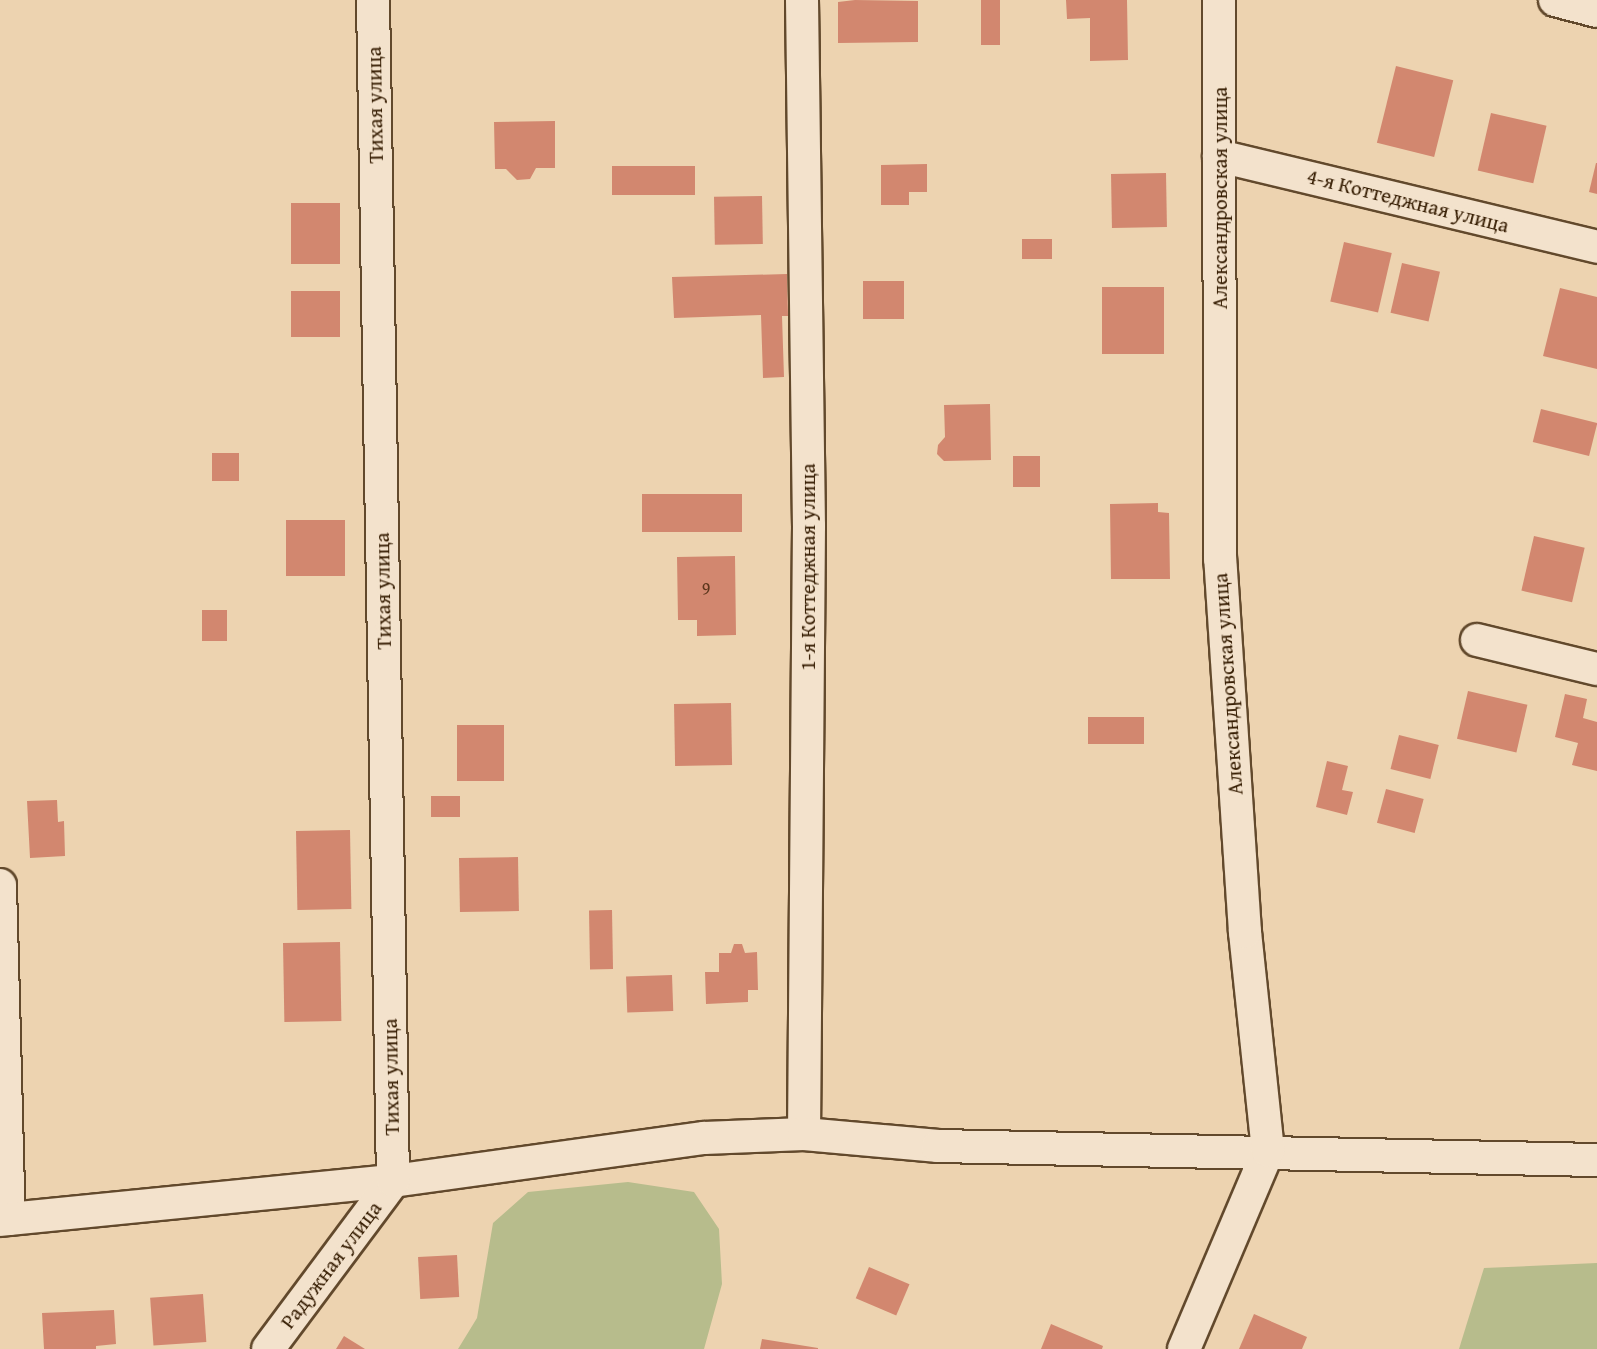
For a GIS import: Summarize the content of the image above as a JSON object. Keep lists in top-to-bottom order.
{
  "streets": {
    "street": [
      "Тихая улица",
      "Александровская улица",
      "4-я Коттеджная улица",
      "1-я Коттеджная улица",
      "Радужная улица"
    ]
  },
  "crossings": [
    ["Тихая улица", "Радужная улица"],
    ["Александровская улица", "4-я Коттеджная улица"]
  ],
  "house_numbers": ["9"]
}
